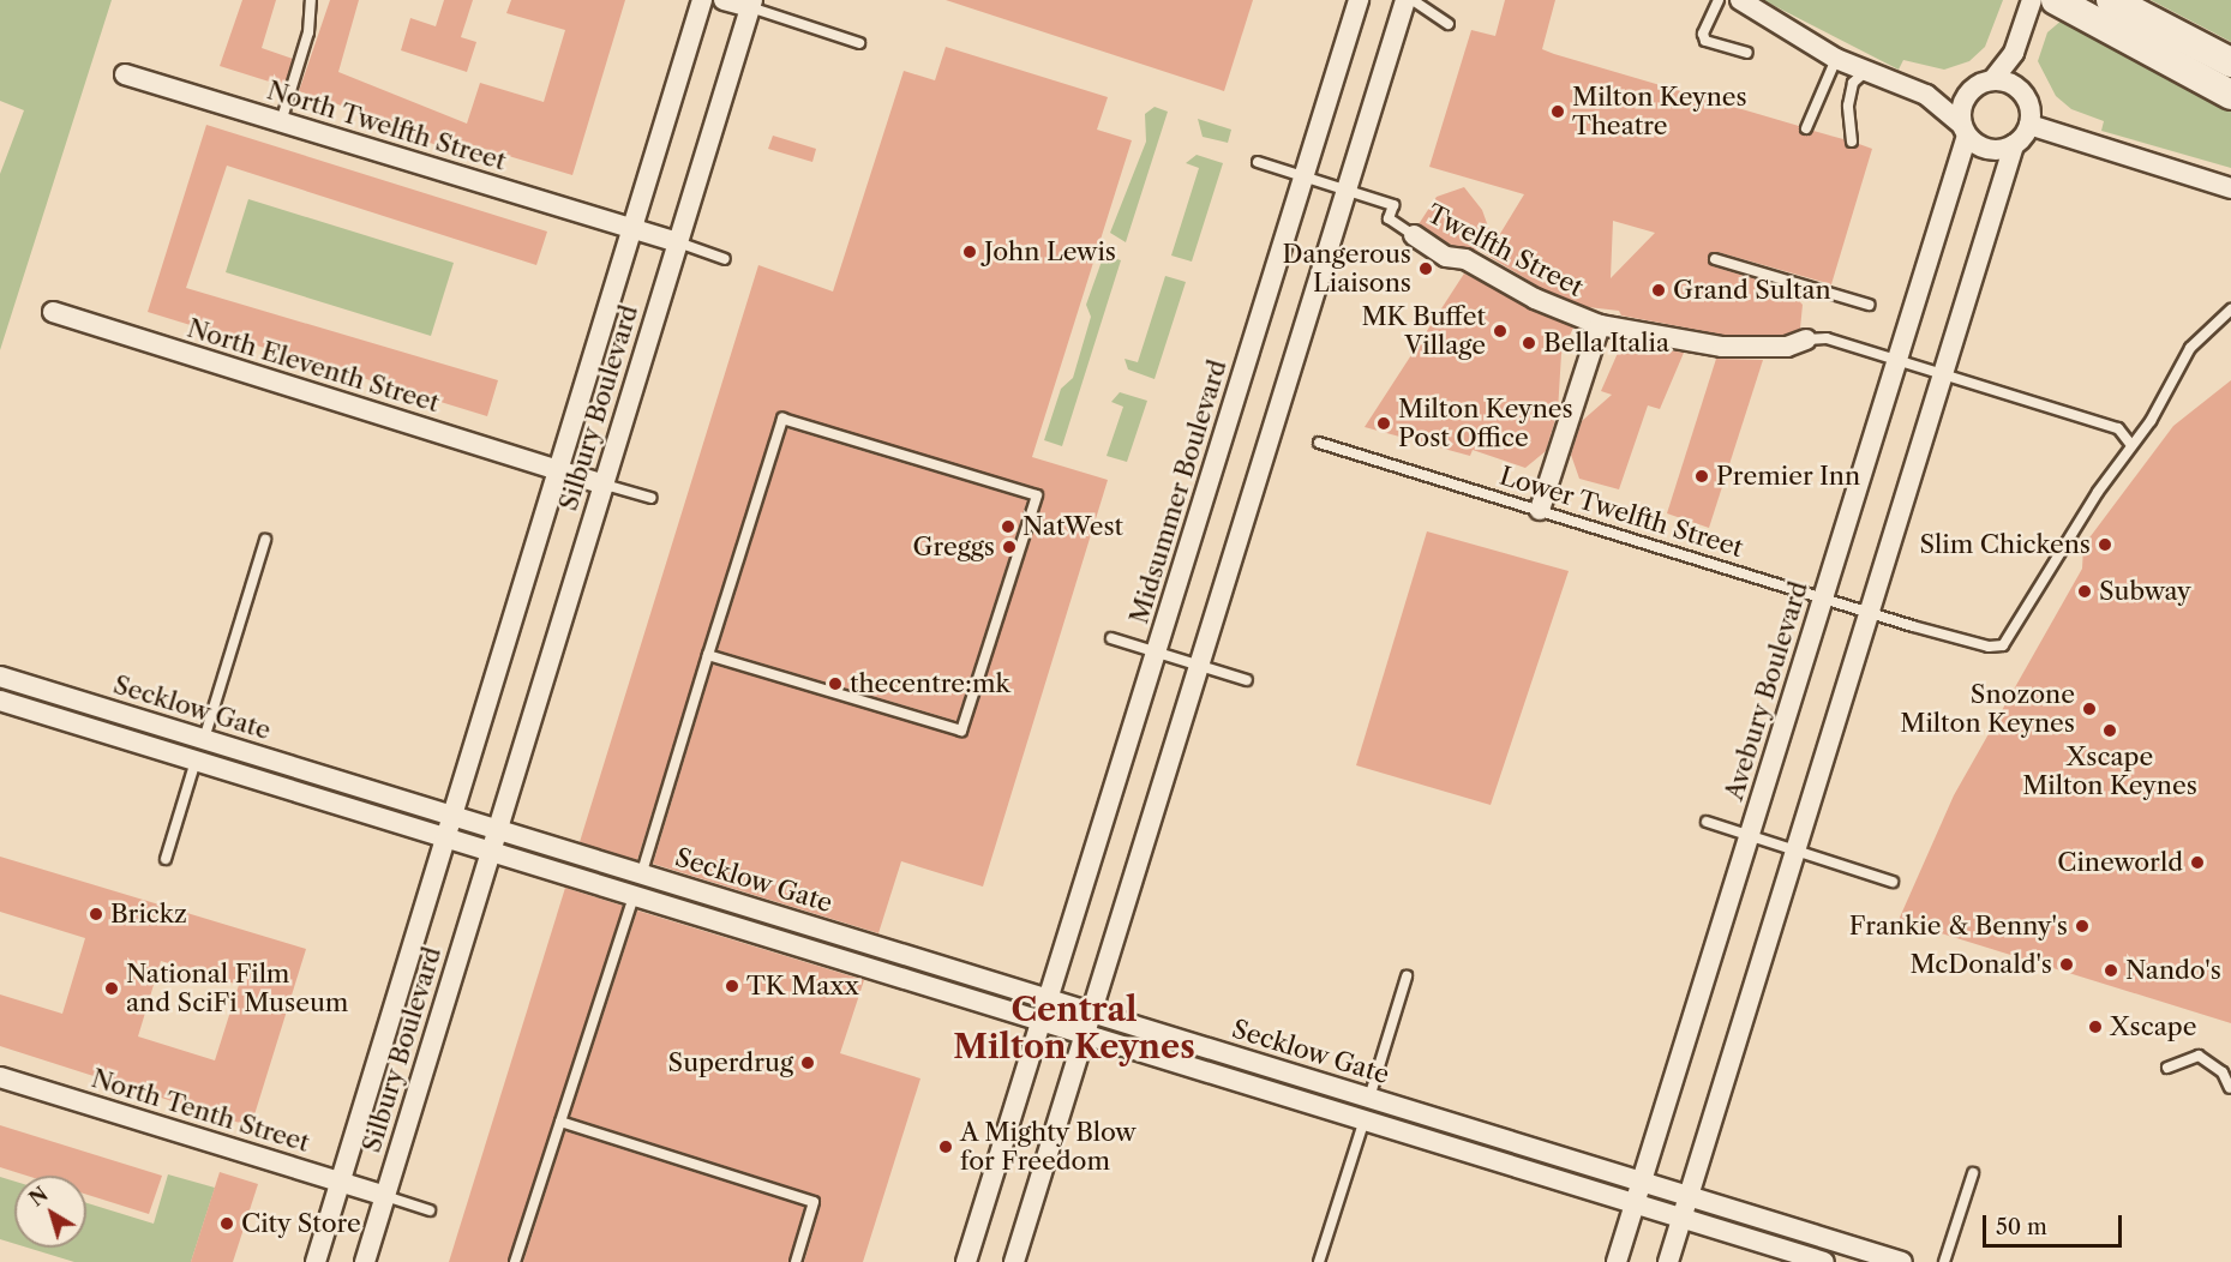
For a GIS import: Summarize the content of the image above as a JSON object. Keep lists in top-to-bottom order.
{
  "streets": {
    "street": [
      "North Twelfth Street",
      "Twelfth Street",
      "North Eleventh Street",
      "Silbury Boulevard",
      "Midsummer Boulevard",
      "Avebury Boulevard",
      "Secklow Gate",
      "North Tenth Street"
    ],
    "lane": ["Lower Twelfth Street"]
  },
  "crossings": [
    ["North Twelfth Street", "Silbury Boulevard"],
    ["Twelfth Street", "Lower Twelfth Street"],
    ["Twelfth Street", "Avebury Boulevard"],
    ["North Eleventh Street", "Silbury Boulevard"],
    ["Silbury Boulevard", "Secklow Gate"],
    ["Silbury Boulevard", "North Tenth Street"],
    ["Midsummer Boulevard", "Secklow Gate"],
    ["Lower Twelfth Street", "Avebury Boulevard"],
    ["Avebury Boulevard", "Secklow Gate"]
  ],
  "districts": ["Central Milton Keynes"],
  "places": [
    "Milton Keynes Theatre",
    "John Lewis",
    "Dangerous Liaisons",
    "Grand Sultan",
    "MK Buffet Village",
    "Bella Italia",
    "Milton Keynes Post Office",
    "Premier Inn",
    "NatWest",
    "Slim Chickens",
    "Greggs",
    "Subway",
    "thecentre:mk",
    "Snozone Milton Keynes",
    "Xscape Milton Keynes",
    "Cineworld",
    "Brickz",
    "Frankie & Benny's",
    "McDonald's",
    "Nando's",
    "TK Maxx",
    "National Film and SciFi Museum",
    "Xscape",
    "Superdrug",
    "A Mighty Blow for Freedom",
    "City Store"
  ],
  "scale_bar": "50 m",
  "north": "top left"
}
